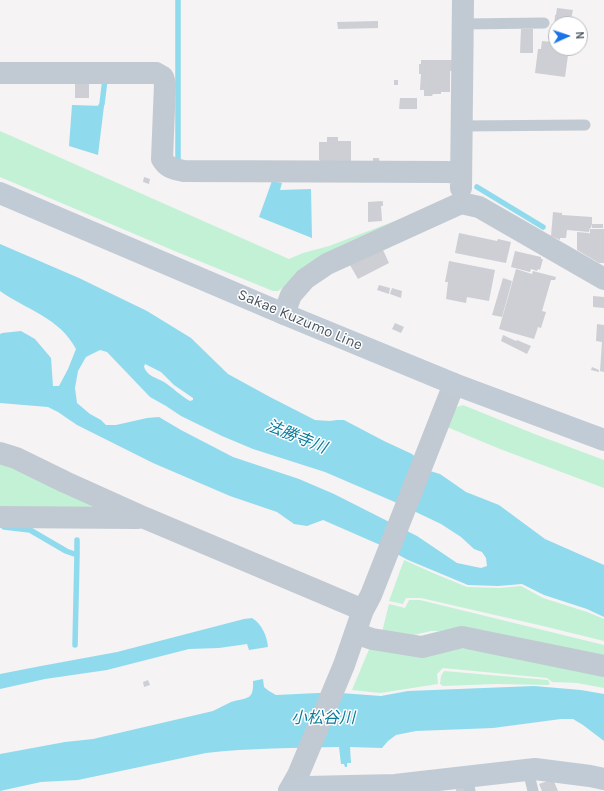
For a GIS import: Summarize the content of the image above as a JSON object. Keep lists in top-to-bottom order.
{
  "streets": {
    "main road": ["Sakae Kuzumo Line"]
  },
  "water": ["法勝寺川", "小松谷川"],
  "north": "right"
}
